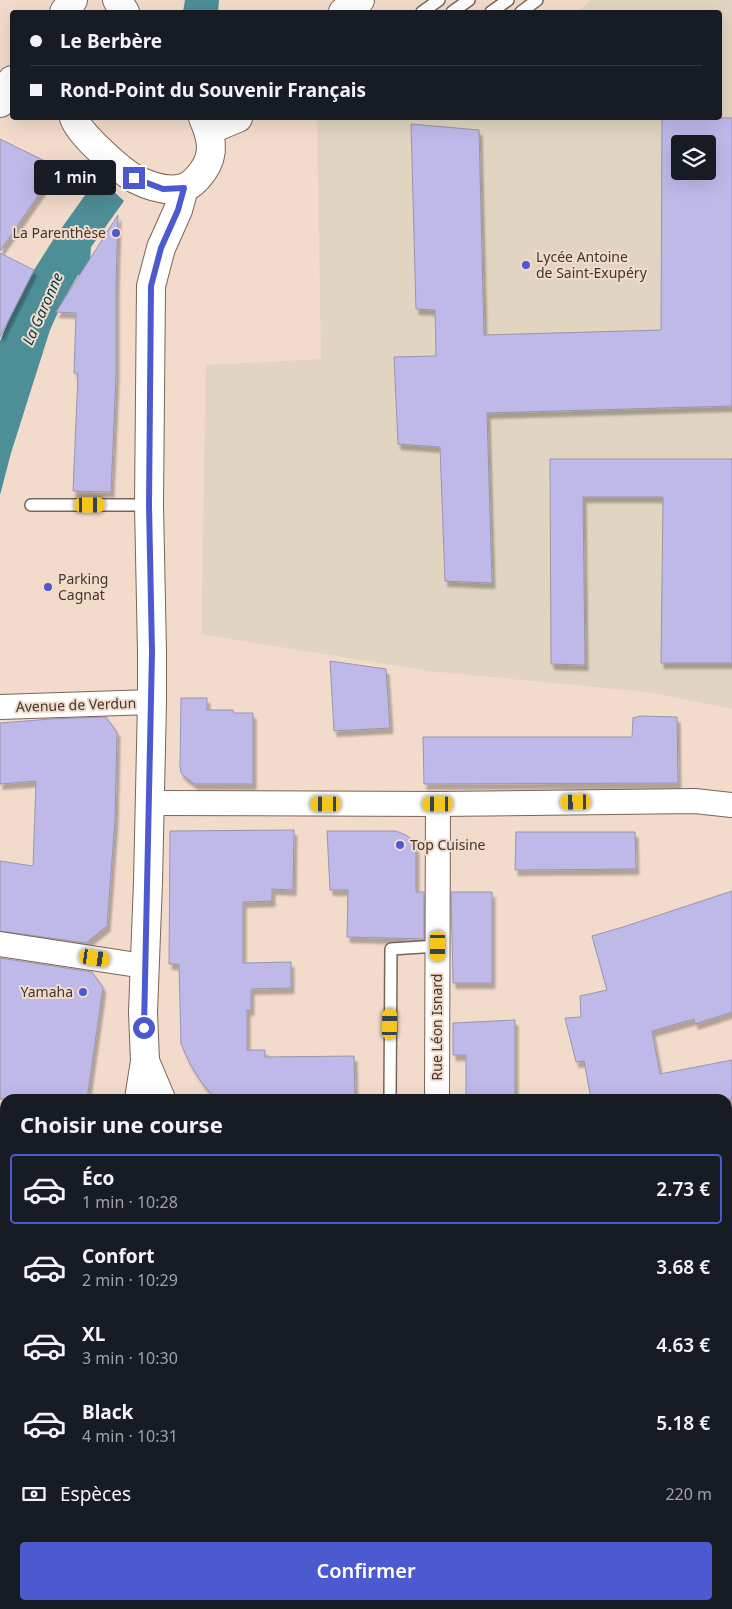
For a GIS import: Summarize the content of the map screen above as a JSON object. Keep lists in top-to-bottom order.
{
  "streets": {
    "street": ["Avenue de Verdun", "Rue Léon Isnard"]
  },
  "water": ["La Garonne"],
  "places": [
    "La Parenthèse",
    "Lycée Antoine de Saint-Exupéry",
    "Parking Cagnat",
    "Top Cuisine",
    "Yamaha"
  ],
  "page": {
    "banner": ["Le Berbère", "Rond-Point du Souvenir Français"],
    "bubble": "1 min",
    "heading": "Choisir une course",
    "list": [
      {
        "name": "Éco",
        "note": "1 min · 10:28",
        "value": "2.73 €"
      },
      {
        "name": "Confort",
        "note": "2 min · 10:29",
        "value": "3.68 €"
      },
      {
        "name": "XL",
        "note": "3 min · 10:30",
        "value": "4.63 €"
      },
      {
        "name": "Black",
        "note": "4 min · 10:31",
        "value": "5.18 €"
      }
    ],
    "pay": ["Espèces", "220 m"],
    "buttons": "Confirmer"
  }
}
